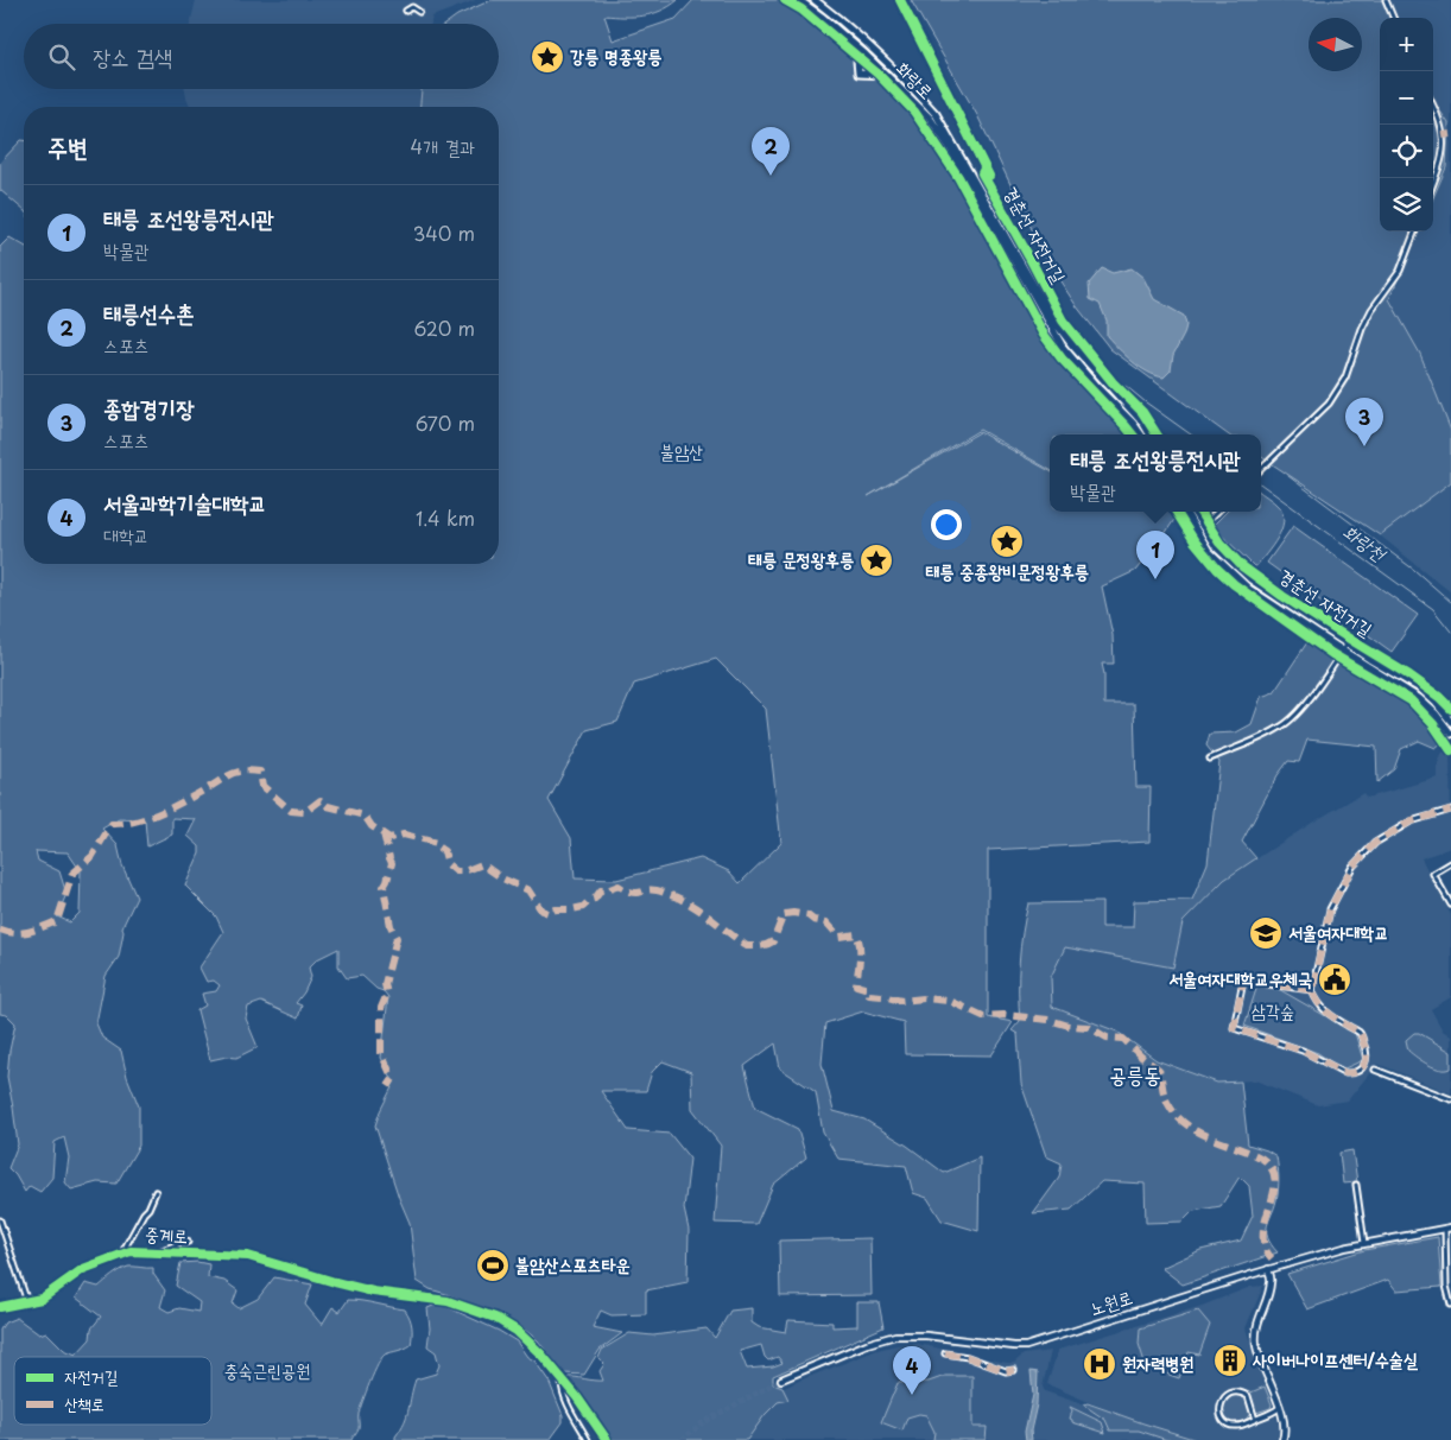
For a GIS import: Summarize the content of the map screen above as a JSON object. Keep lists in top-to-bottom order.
{
  "streets": {
    "main road": ["화랑로"],
    "street": ["중계로", "노원로"],
    "cycle path": ["경춘선 자전거길"]
  },
  "districts": ["공릉동"],
  "water": ["화랑천"],
  "parks": ["불암산", "삼각숲", "충숙근린공원"],
  "places": {
    "place": ["강릉 명종왕릉", "태릉 중종왕비문정왕후릉", "태릉 문정왕후릉"],
    "school or university": ["서울여자대학교"],
    "public building": ["서울여자대학교우체국"],
    "sports": ["불암산스포츠타운"],
    "building": ["사이버나이프센터/수술실"],
    "hospital": ["원자력병원"]
  },
  "legend": ["자전거길", "산책로"],
  "north": "left",
  "page": {
    "map_buttons": ["+", "−"],
    "search": "장소 검색",
    "heading": ["주변", "4개 결과"],
    "pins": [
      "2",
      "3",
      "1",
      "4"
    ],
    "list": [
      {
        "mark": "1",
        "name": "태릉 조선왕릉전시관",
        "note": "박물관",
        "value": "340 m"
      },
      {
        "mark": "2",
        "name": "태릉선수촌",
        "note": "스포츠",
        "value": "620 m"
      },
      {
        "mark": "3",
        "name": "종합경기장",
        "note": "스포츠",
        "value": "670 m"
      },
      {
        "mark": "4",
        "name": "서울과학기술대학교",
        "note": "대학교",
        "value": "1.4 km"
      }
    ],
    "popup": ["태릉 조선왕릉전시관", "박물관"]
  }
}
